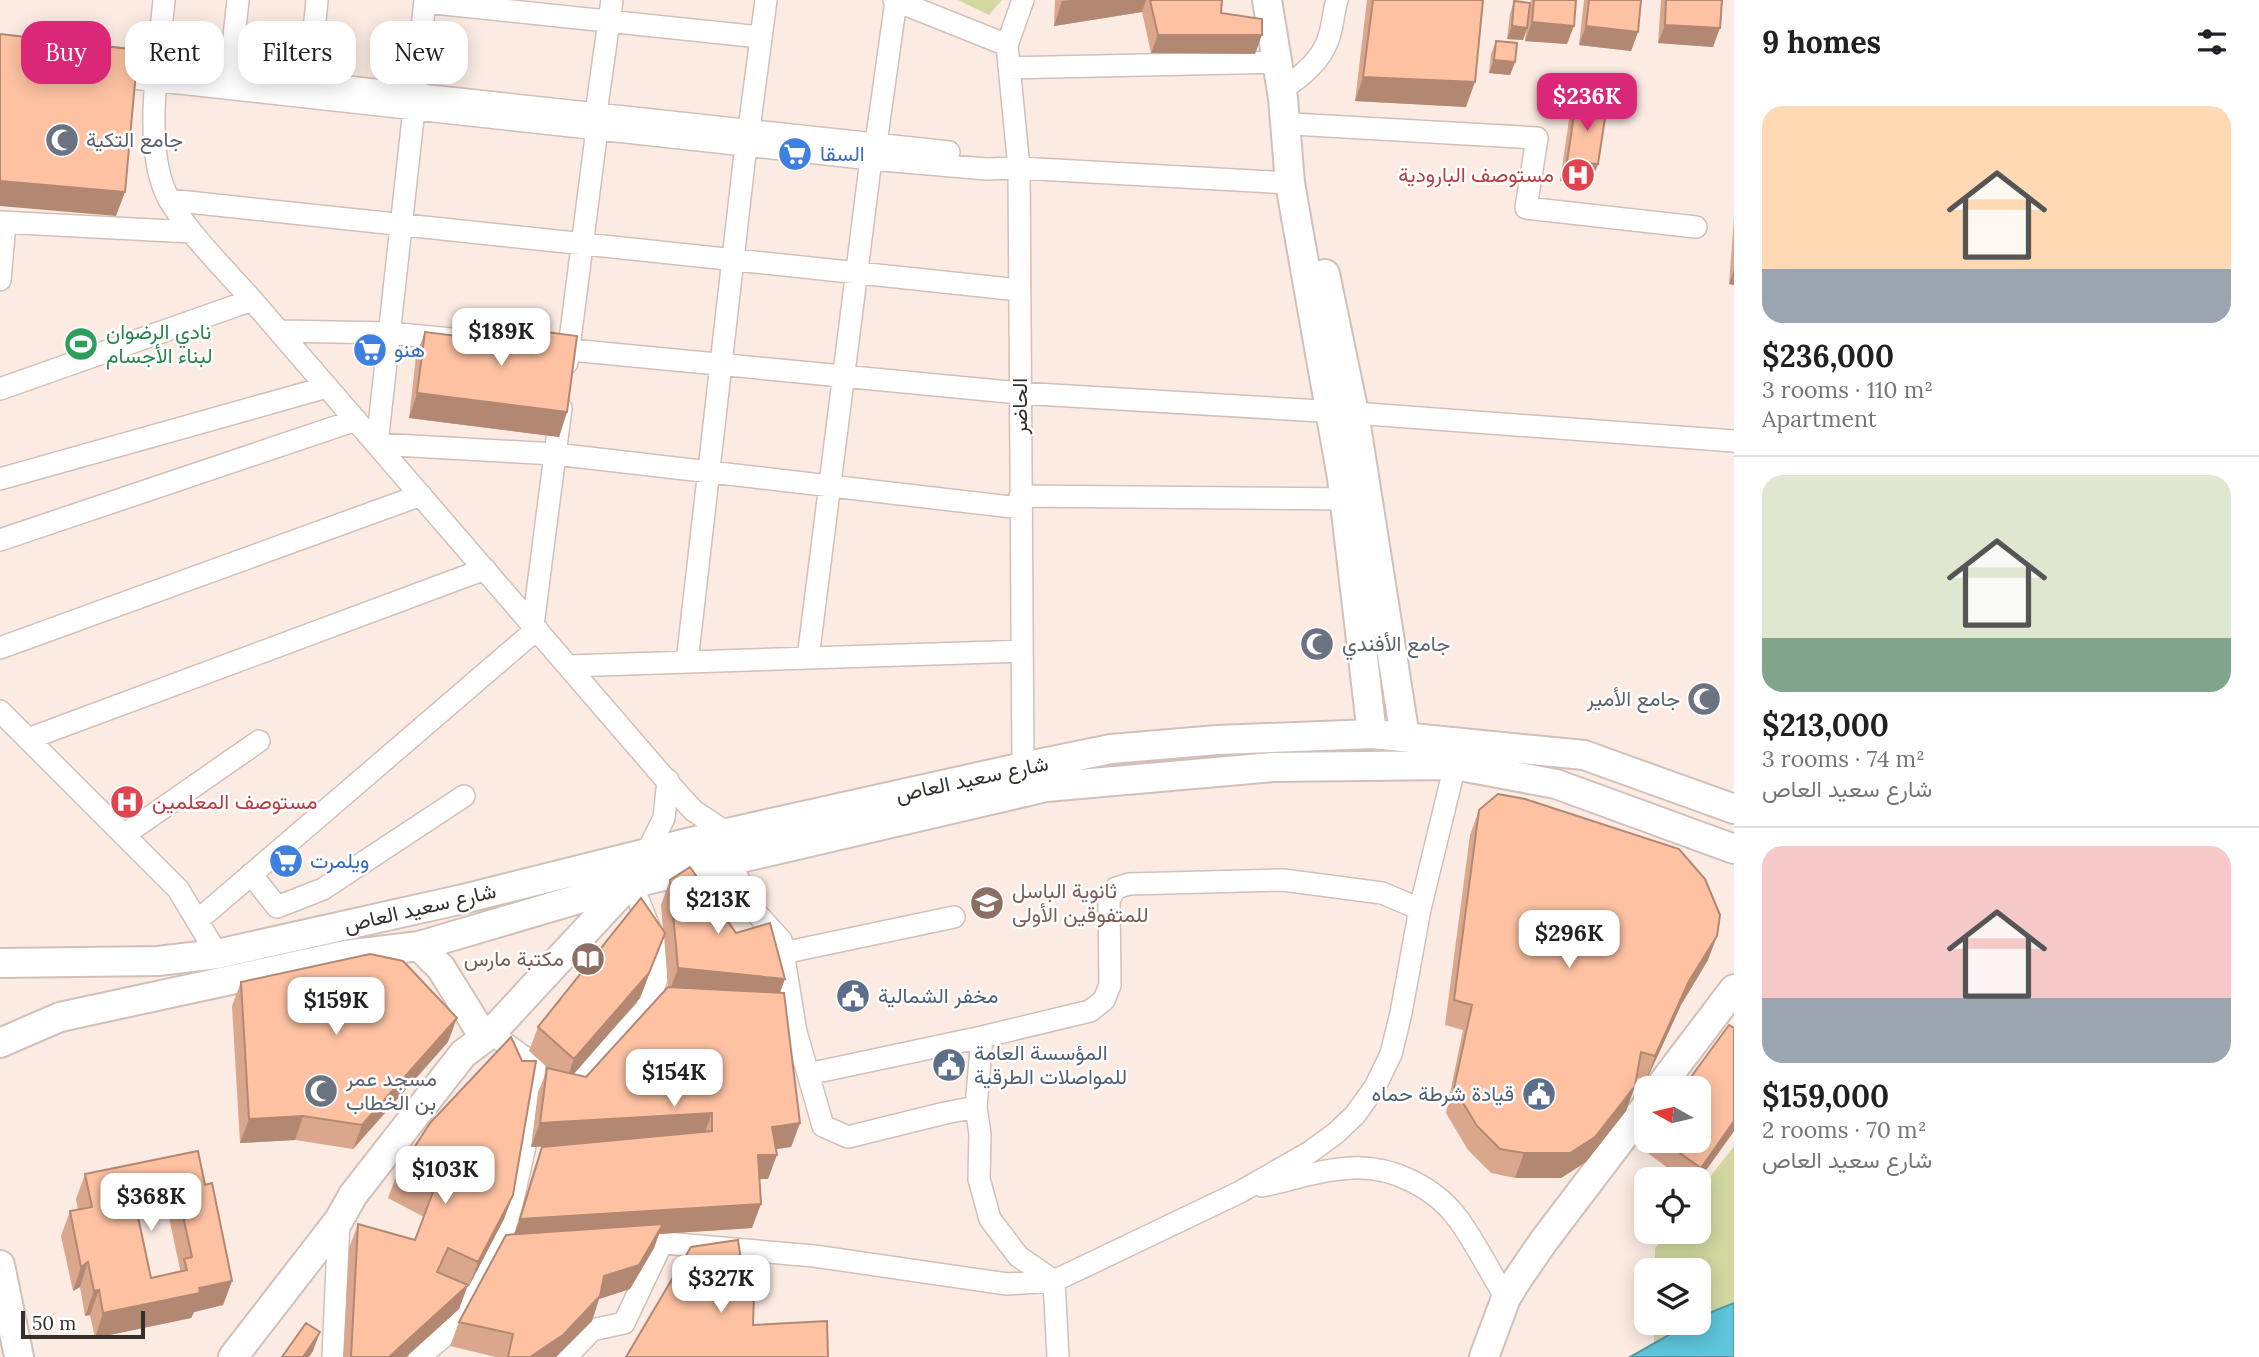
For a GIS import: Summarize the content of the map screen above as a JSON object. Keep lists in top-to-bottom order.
{
  "streets": {
    "main road": ["شارع سعيد العاص"],
    "street": ["الحاضر"]
  },
  "crossings": [
    ["الحاضر", "شارع سعيد العاص"]
  ],
  "places": {
    "mosque": [
      "جامع التكية",
      "جامع الأفندي",
      "جامع الأمير",
      "مسجد عمر بن الخطاب"
    ],
    "supermarket": ["السقا", "هنو", "ويلمرت"],
    "hospital": ["مستوصف البارودية", "مستوصف المعلمين"],
    "sports": ["نادي الرضوان لبناء الأجسام"],
    "school or university": ["ثانوية الباسل للمتفوقين الأولى"],
    "library": ["مكتبة مارس"],
    "public building": ["مخفر الشمالية", "المؤسسة العامة للمواصلات الطرقية", "قيادة شرطة حماه"]
  },
  "scale_bar": "50 m",
  "north": "left",
  "page": {
    "heading": "9 homes",
    "chip": [
      "Buy",
      "Rent",
      "Filters",
      "New"
    ],
    "price": [
      "$236K",
      "$189K",
      "$213K",
      "$296K",
      "$159K",
      "$154K",
      "$103K",
      "$368K",
      "$327K"
    ],
    "list": [
      {
        "name": "$236,000",
        "note": "3 rooms · 110 m² · Apartment"
      },
      {
        "name": "$213,000",
        "note": "3 rooms · 74 m² · شارع سعيد العاص"
      },
      {
        "name": "$159,000",
        "note": "2 rooms · 70 m² · شارع سعيد العاص"
      }
    ],
    "scale": "50 m"
  }
}
